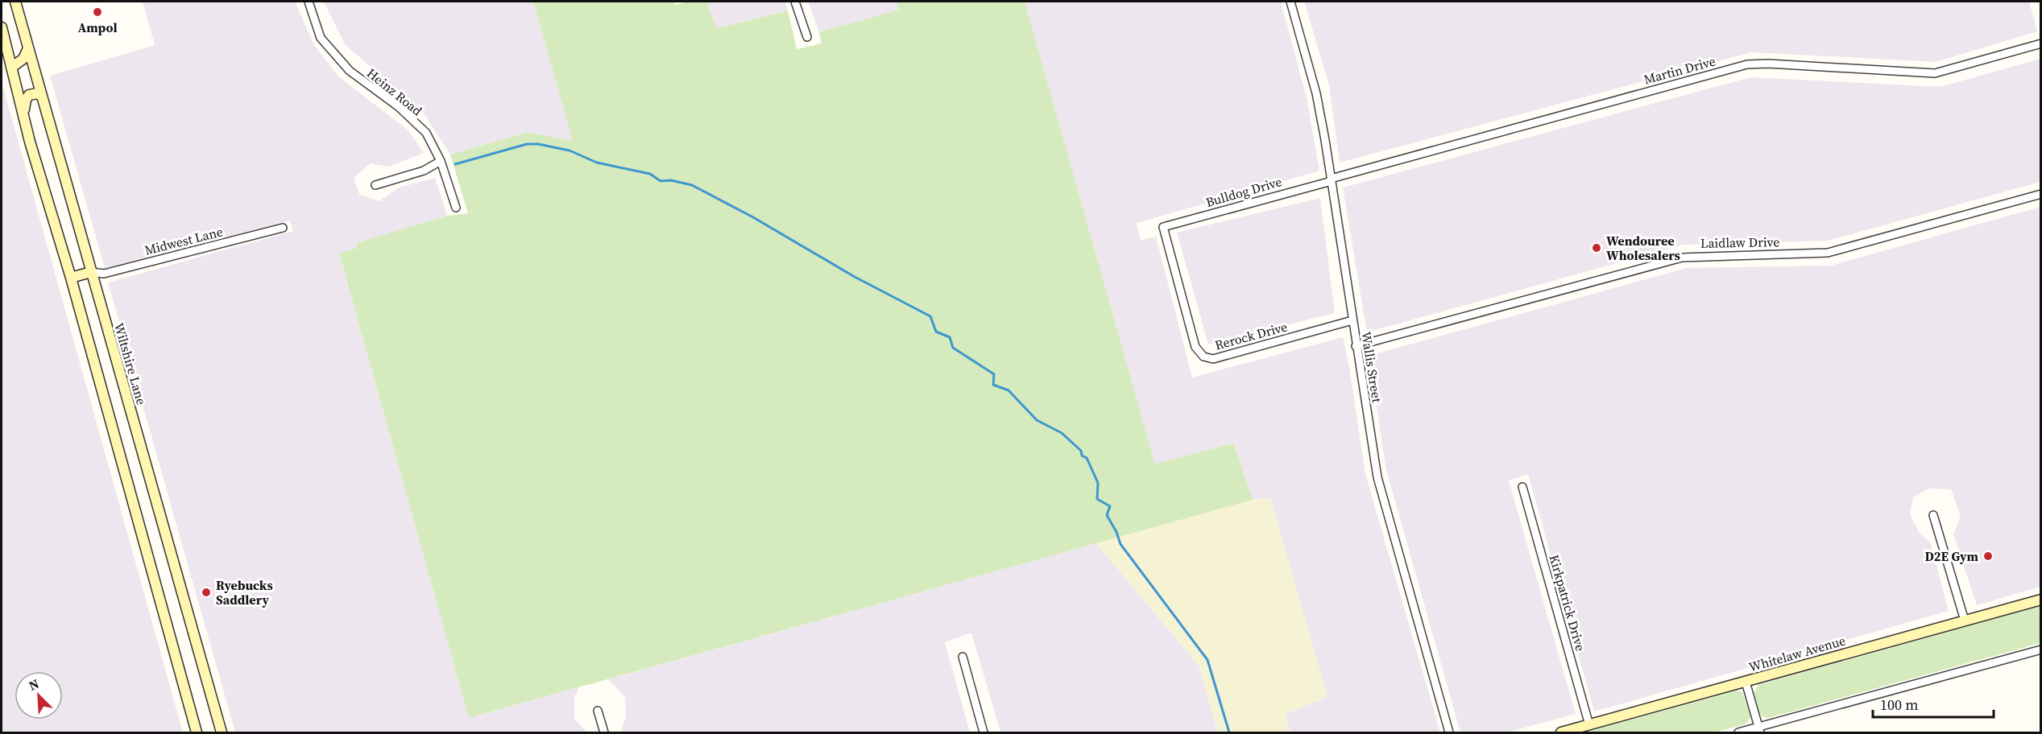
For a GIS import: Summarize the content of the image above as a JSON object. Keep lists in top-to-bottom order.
{
  "streets": {
    "main road": ["Wiltshire Lane", "Whitelaw Avenue"],
    "street": [
      "Martin Drive",
      "Heinz Road",
      "Bulldog Drive",
      "Midwest Lane",
      "Laidlaw Drive",
      "Rerock Drive",
      "Wallis Street",
      "Kirkpatrick Drive"
    ]
  },
  "crossings": [
    ["Martin Drive", "Bulldog Drive"],
    ["Martin Drive", "Wallis Street"],
    ["Bulldog Drive", "Rerock Drive"],
    ["Bulldog Drive", "Wallis Street"],
    ["Midwest Lane", "Wiltshire Lane"],
    ["Laidlaw Drive", "Wallis Street"],
    ["Rerock Drive", "Wallis Street"],
    ["Kirkpatrick Drive", "Whitelaw Avenue"]
  ],
  "places": [
    "Ampol",
    "Wendouree Wholesalers",
    "D2E Gym",
    "Ryebucks Saddlery"
  ],
  "scale_bar": "100 m",
  "north": "top left"
}
